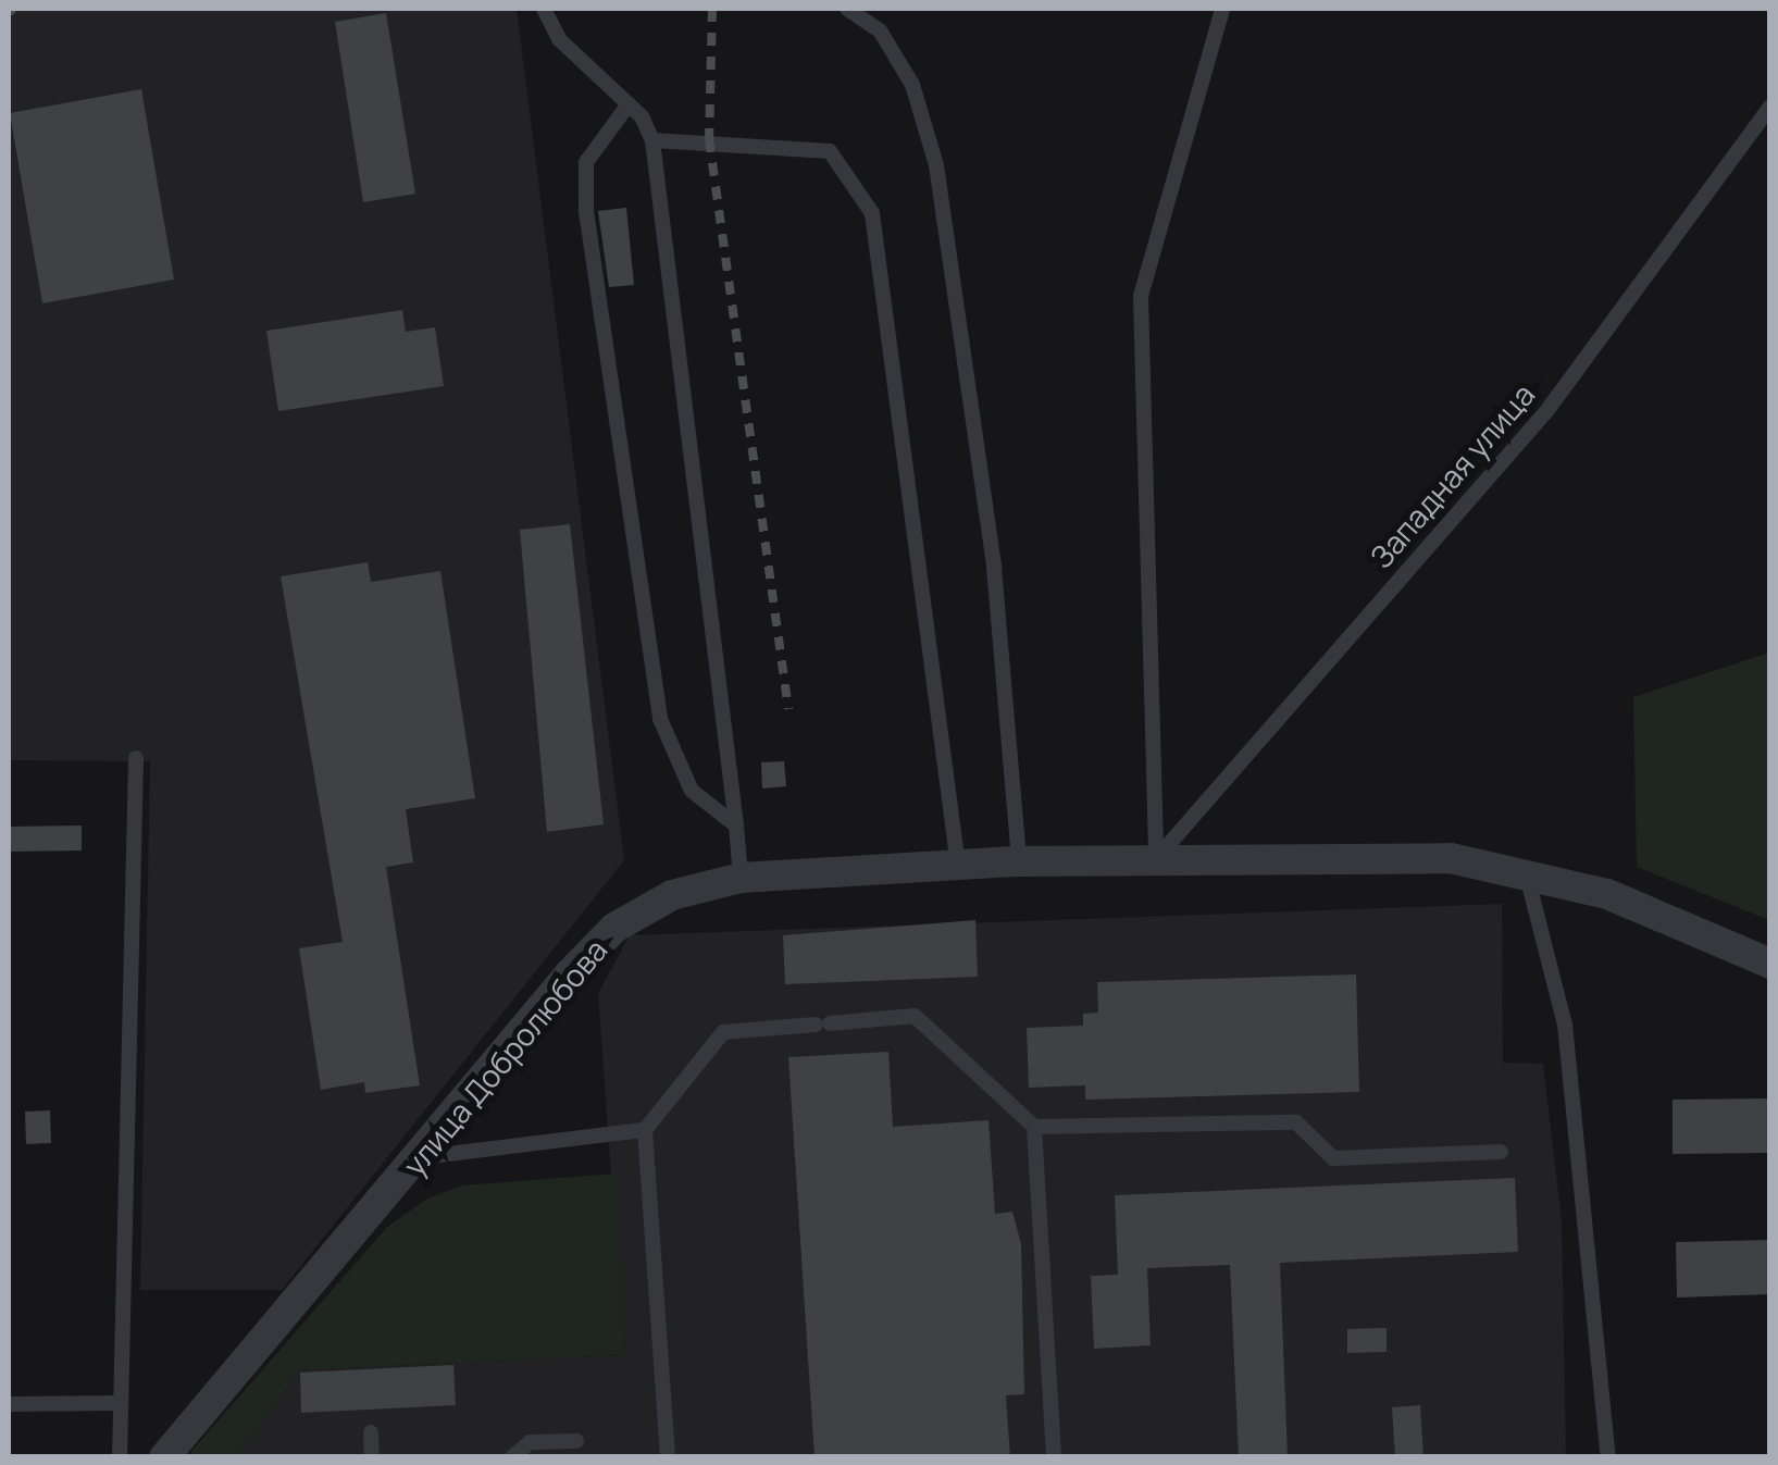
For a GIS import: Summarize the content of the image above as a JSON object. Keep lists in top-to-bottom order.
{
  "streets": {
    "street": ["улица Добролюбова"],
    "lane": ["Западная улица"]
  },
  "crossings": [
    ["Западная улица", "улица Добролюбова"]
  ]
}
